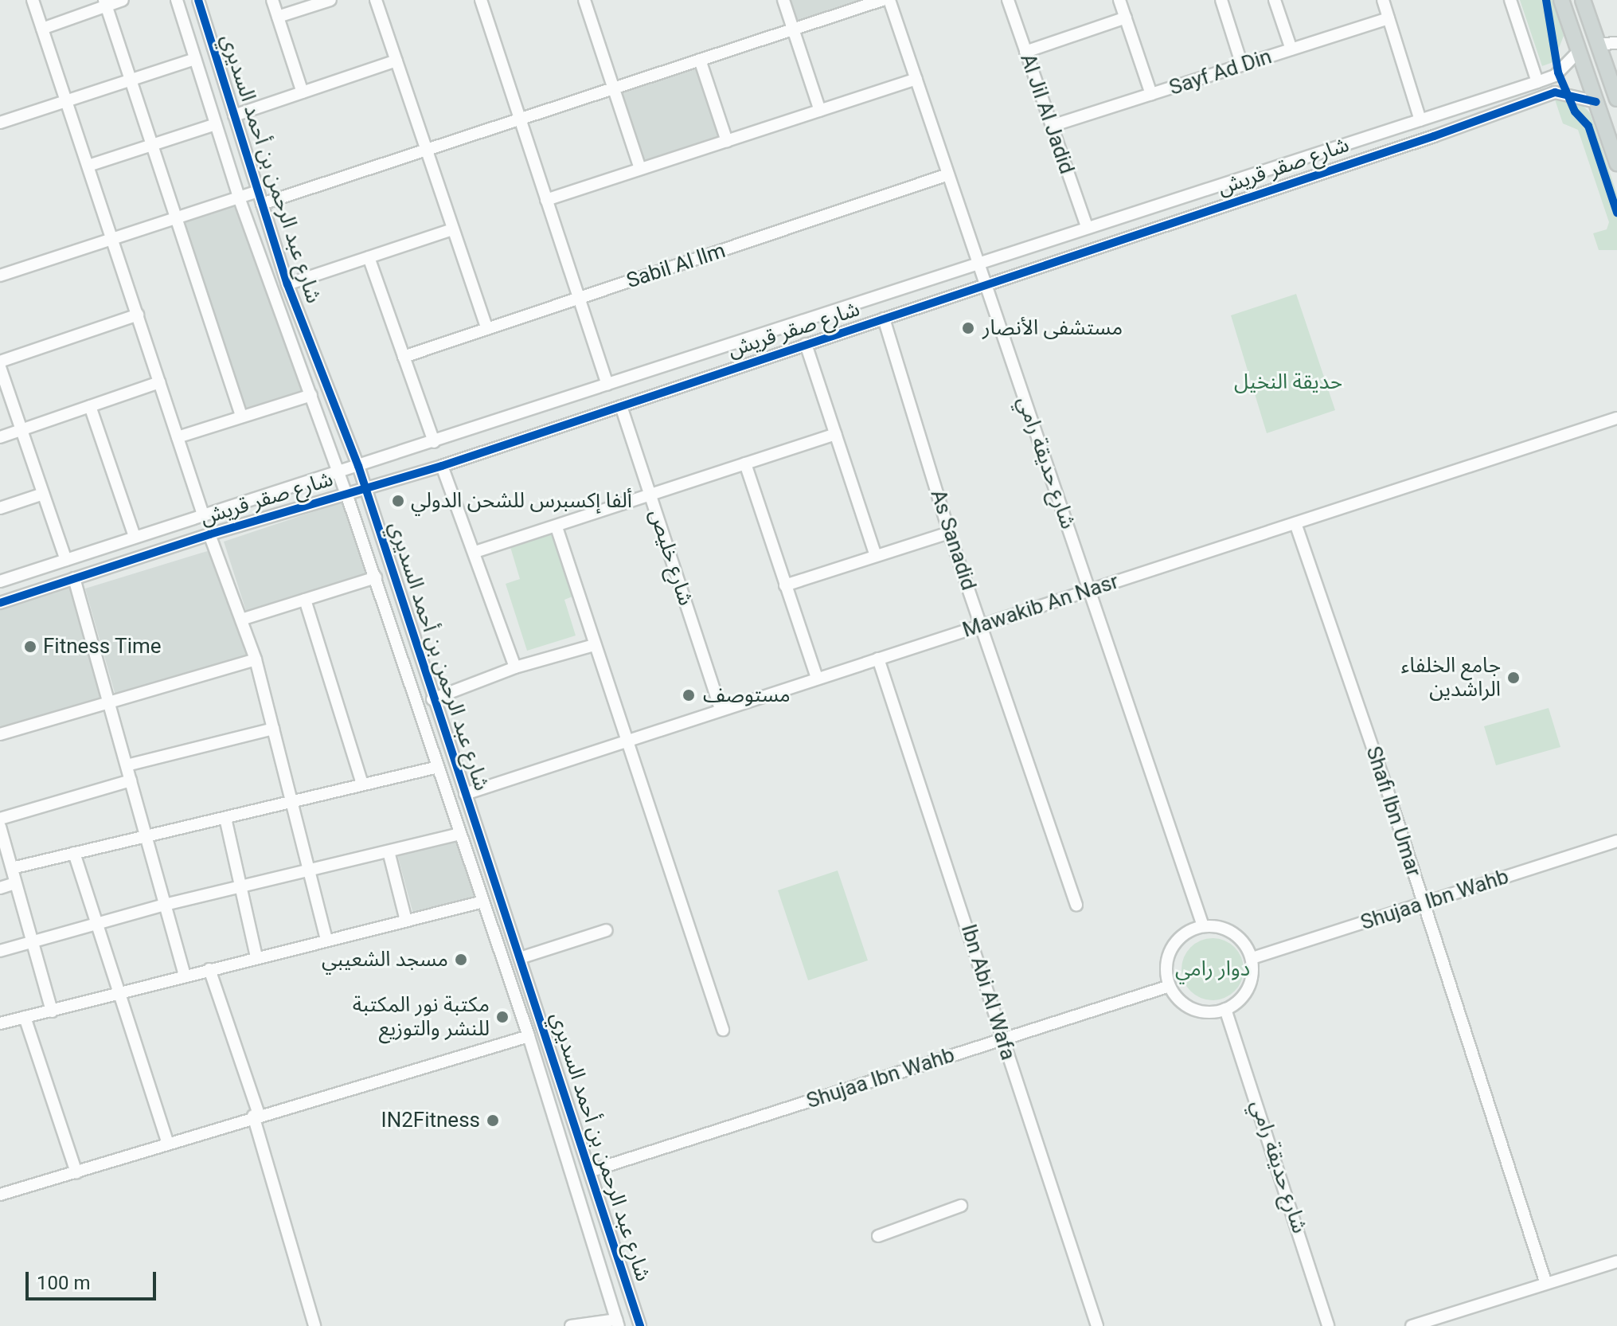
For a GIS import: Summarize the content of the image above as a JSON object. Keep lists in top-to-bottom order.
{
  "streets": {
    "street": [
      "Sayf Ad Din",
      "Al Jil Al Jadid",
      "شارع صقر قريش",
      "شارع عبد الرحمن بن أحمد السديري",
      "Sabil Al llm",
      "شارع حديقة رامي",
      "As Sanadid",
      "شارع خليص",
      "Mawakib An Nasr",
      "Shafi Ibn Umar",
      "Shujaa Ibn Wahb",
      "Ibn Abi Al Wafa"
    ]
  },
  "crossings": [
    ["Sayf Ad Din", "Al Jil Al Jadid"],
    ["Al Jil Al Jadid", "شارع صقر قريش"],
    ["شارع صقر قريش", "شارع عبد الرحمن بن أحمد السديري"],
    ["شارع صقر قريش", "شارع حديقة رامي"],
    ["شارع صقر قريش", "As Sanadid"],
    ["شارع صقر قريش", "شارع خليص"],
    ["شارع عبد الرحمن بن أحمد السديري", "Mawakib An Nasr"],
    ["شارع عبد الرحمن بن أحمد السديري", "Shujaa Ibn Wahb"],
    ["Sabil Al llm", "شارع حديقة رامي"],
    ["شارع حديقة رامي", "Mawakib An Nasr"],
    ["شارع حديقة رامي", "Shujaa Ibn Wahb"],
    ["As Sanadid", "Mawakib An Nasr"],
    ["شارع خليص", "Mawakib An Nasr"],
    ["Mawakib An Nasr", "Shafi Ibn Umar"],
    ["Mawakib An Nasr", "Ibn Abi Al Wafa"],
    ["Shafi Ibn Umar", "Shujaa Ibn Wahb"],
    ["Shujaa Ibn Wahb", "Ibn Abi Al Wafa"]
  ],
  "parks": ["حديقة النخيل", "دوار رامي"],
  "places": [
    "مستشفى الأنصار",
    "ألفا إكسبرس للشحن الدولي",
    "Fitness Time",
    "جامع الخلفاء الراشدين",
    "مستوصف",
    "مسجد الشعيبي",
    "مكتبة نور المكتبة للنشر والتوزيع",
    "IN2Fitness"
  ],
  "scale_bar": "100 m"
}
